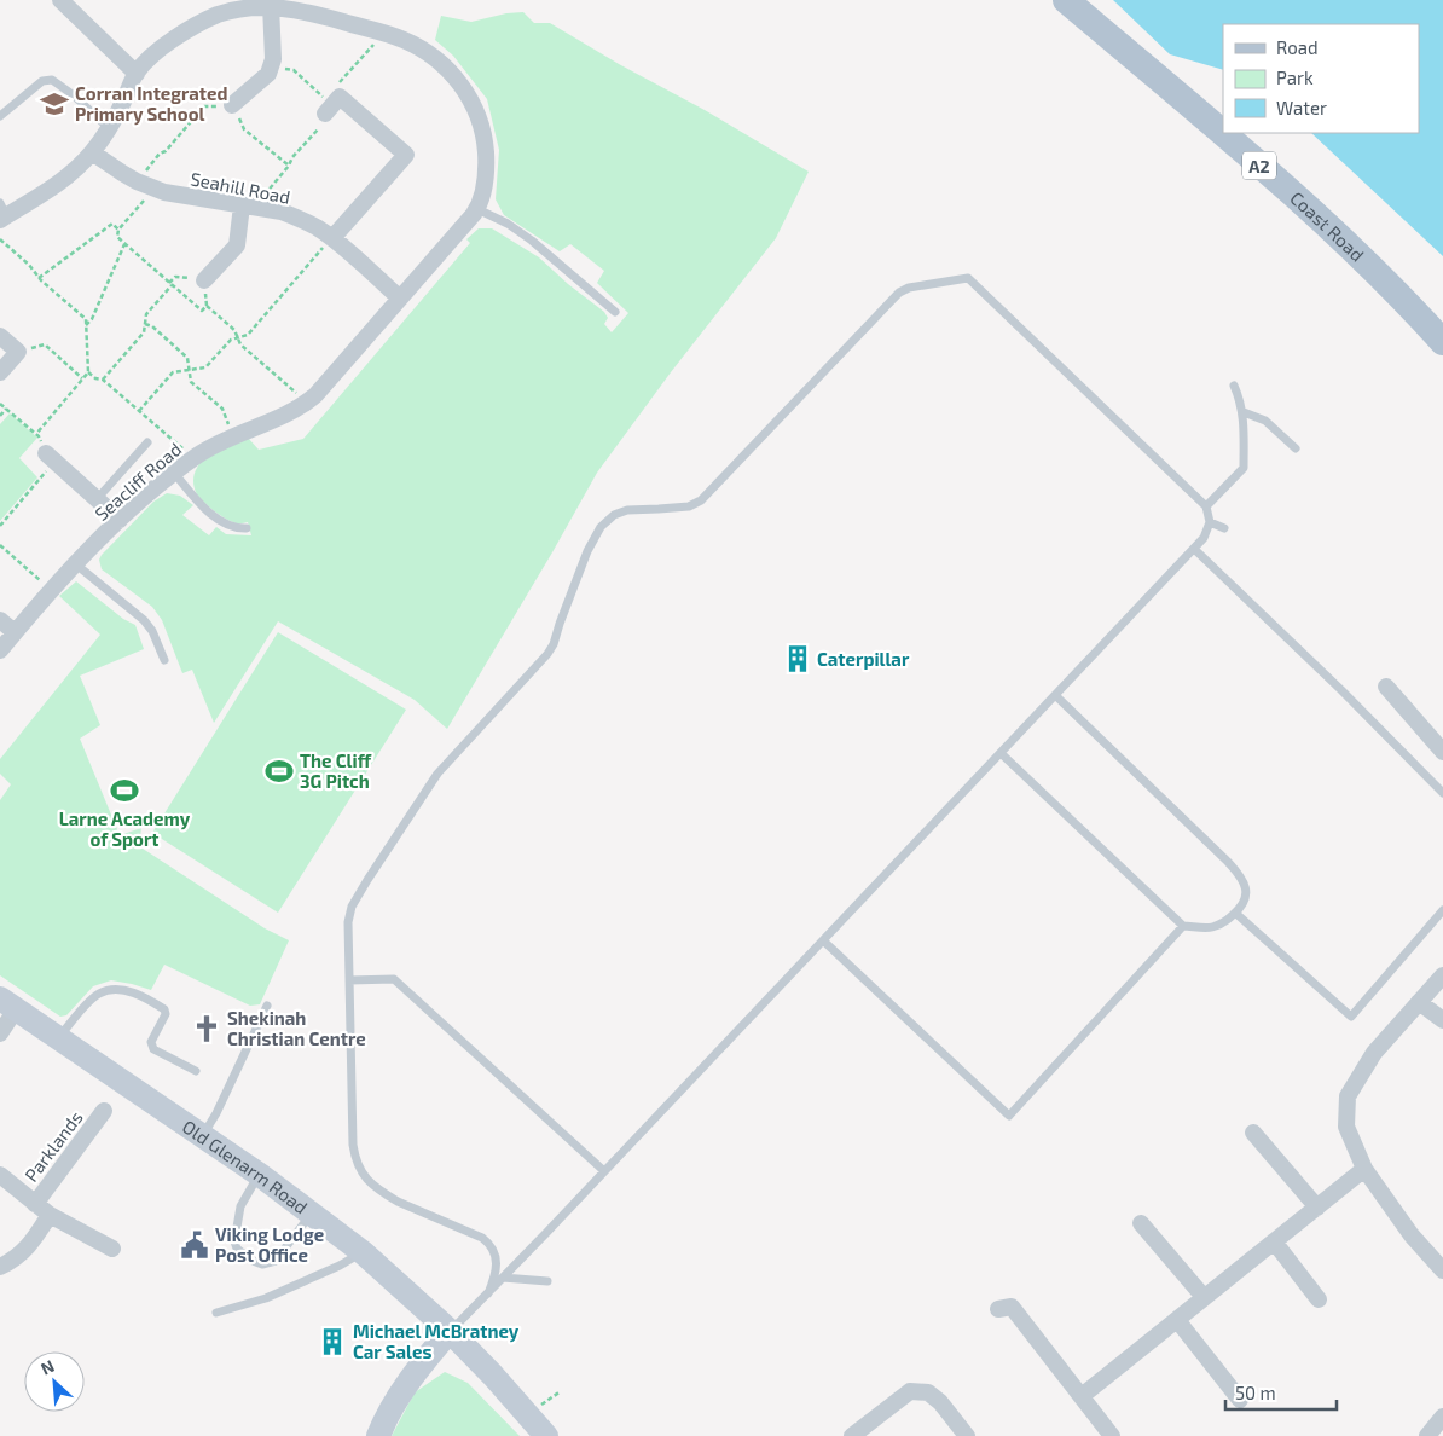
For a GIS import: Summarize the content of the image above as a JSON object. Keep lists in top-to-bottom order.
{
  "streets": {
    "main road": ["A2", "Coast Road"],
    "street": [
      "Seahill Road",
      "Seacliff Road",
      "Parklands",
      "Old Glenarm Road"
    ]
  },
  "crossings": [
    ["Seahill Road", "Seacliff Road"]
  ],
  "places": {
    "school or university": ["Corran Integrated Primary School"],
    "building": ["Caterpillar", "Michael McBratney Car Sales"],
    "sports": ["The Cliff 3G Pitch", "Larne Academy of Sport"],
    "church": ["Shekinah Christian Centre"],
    "public building": ["Viking Lodge Post Office"]
  },
  "legend": ["Road", "Park", "Water"],
  "scale_bar": "50 m",
  "north": "top left"
}
